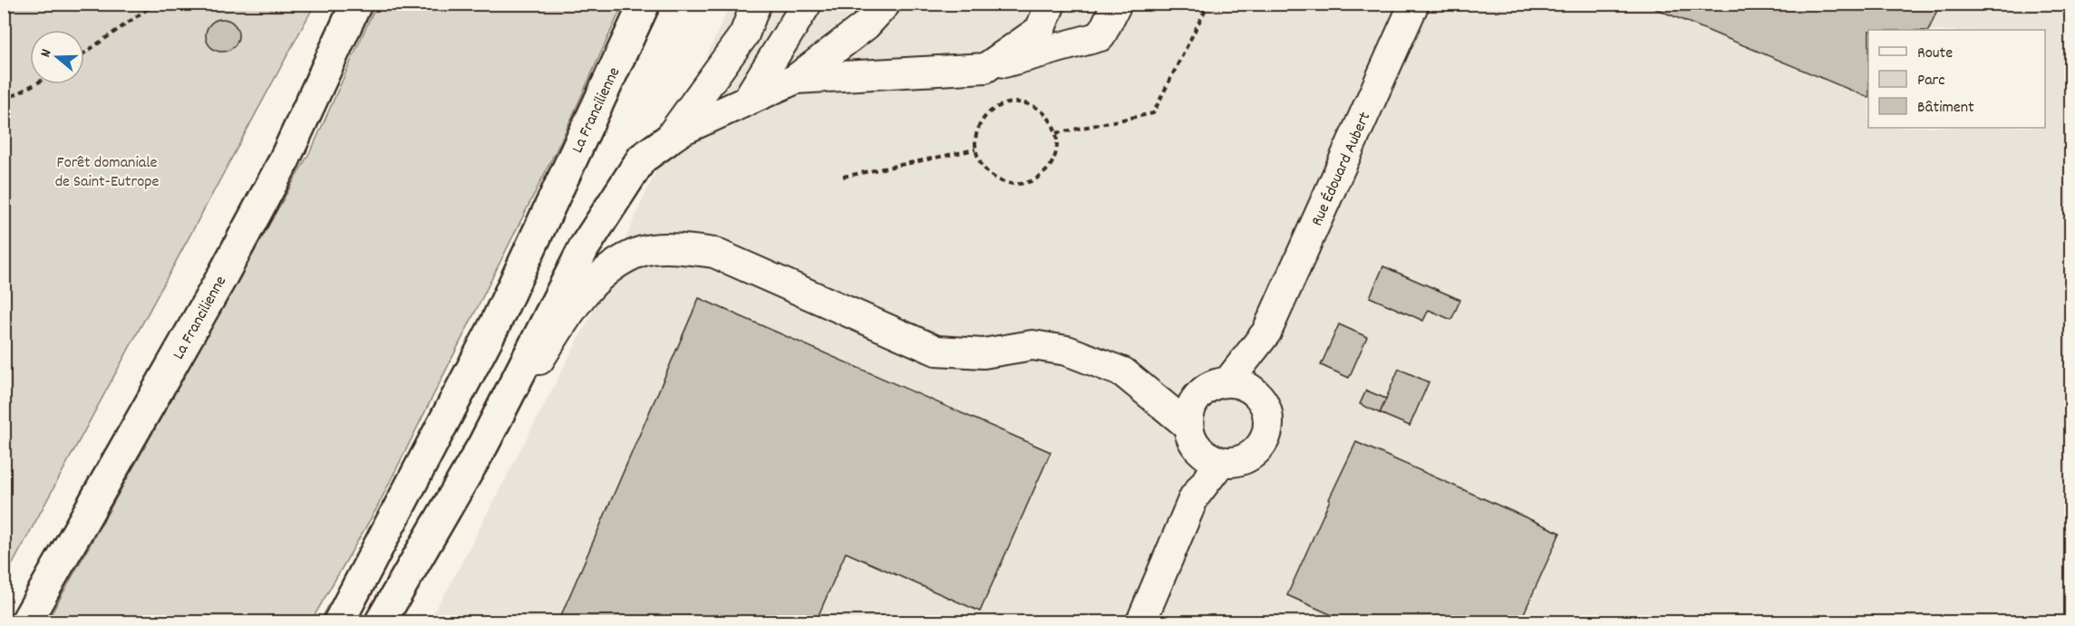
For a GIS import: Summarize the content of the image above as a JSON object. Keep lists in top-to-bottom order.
{
  "streets": {
    "highway": ["La Francilienne"],
    "street": ["Rue Édouard Aubert"]
  },
  "parks": ["Forêt domaniale de Saint-Eutrope"],
  "legend": ["Route", "Parc", "Bâtiment"],
  "north": "left"
}
